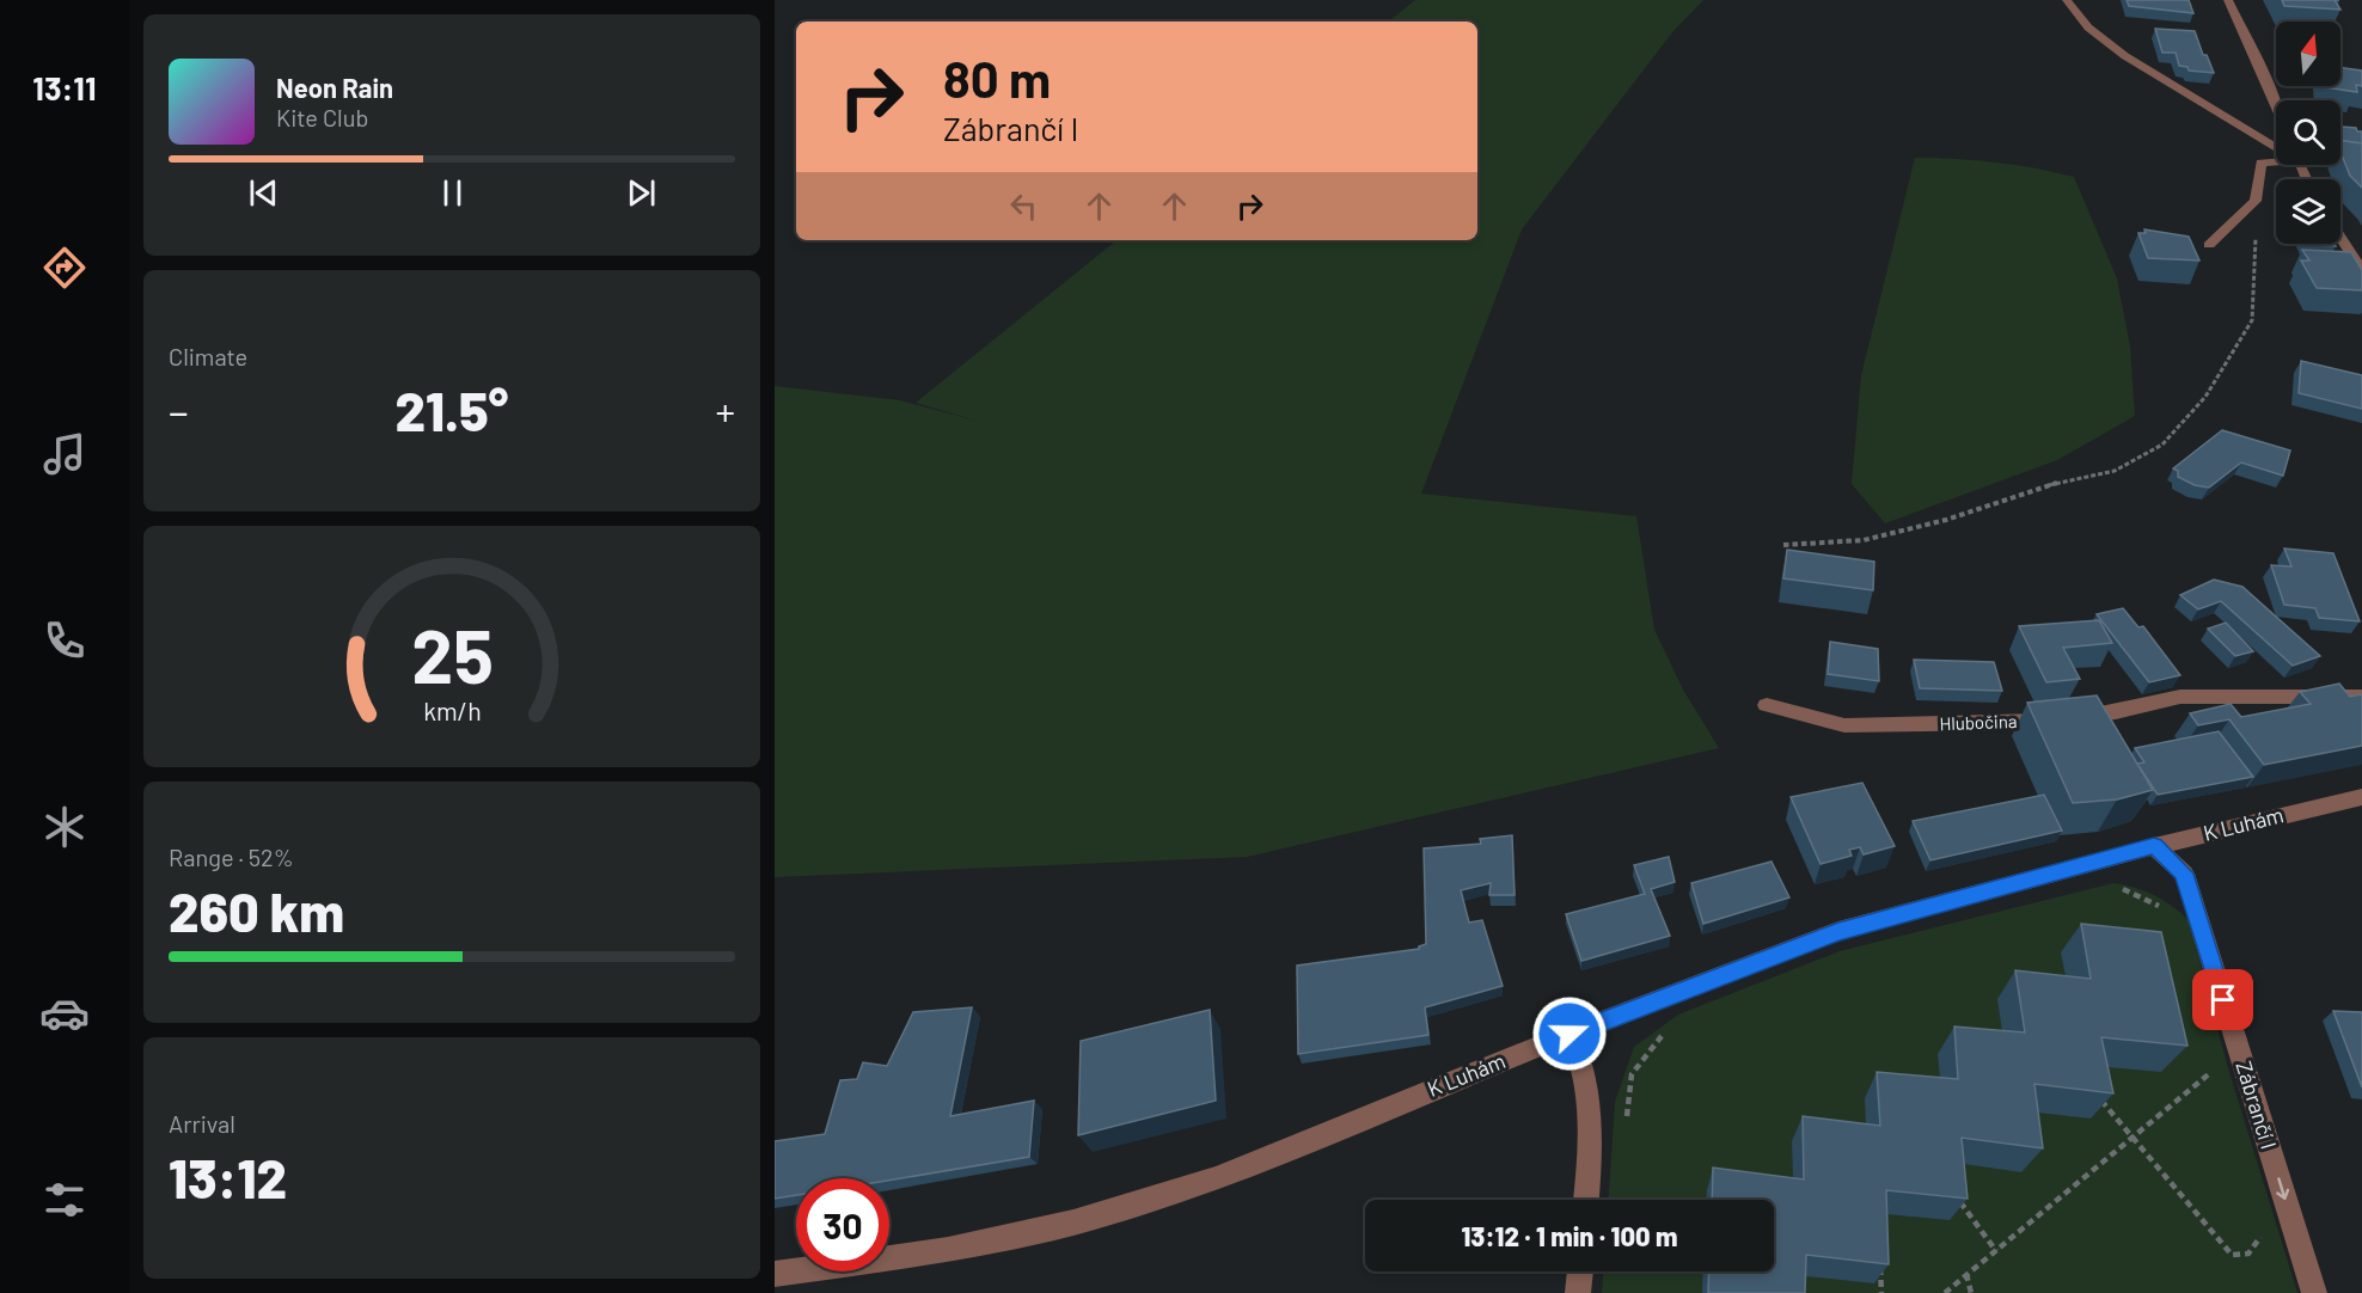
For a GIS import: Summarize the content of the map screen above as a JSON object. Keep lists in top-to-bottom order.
{
  "streets": {
    "street": ["Hlubočina", "K Luhám", "Zábrančí I"]
  },
  "one_way": ["Zábrančí I"],
  "north": "top",
  "page": {
    "tabs": "13:11",
    "turn": ["80 m", "Zábrančí I"],
    "song": ["Neon Rain", "Kite Club"],
    "tile": [
      "Climate",
      ["Range · 52%", "260 km"],
      ["Arrival", "13:12"]
    ],
    "heat": ["−", "21.5°", "+"],
    "limit": "30",
    "trip": "13:12 · 1 min · 100 m",
    "gauge": ["25", "km/h"]
  }
}
